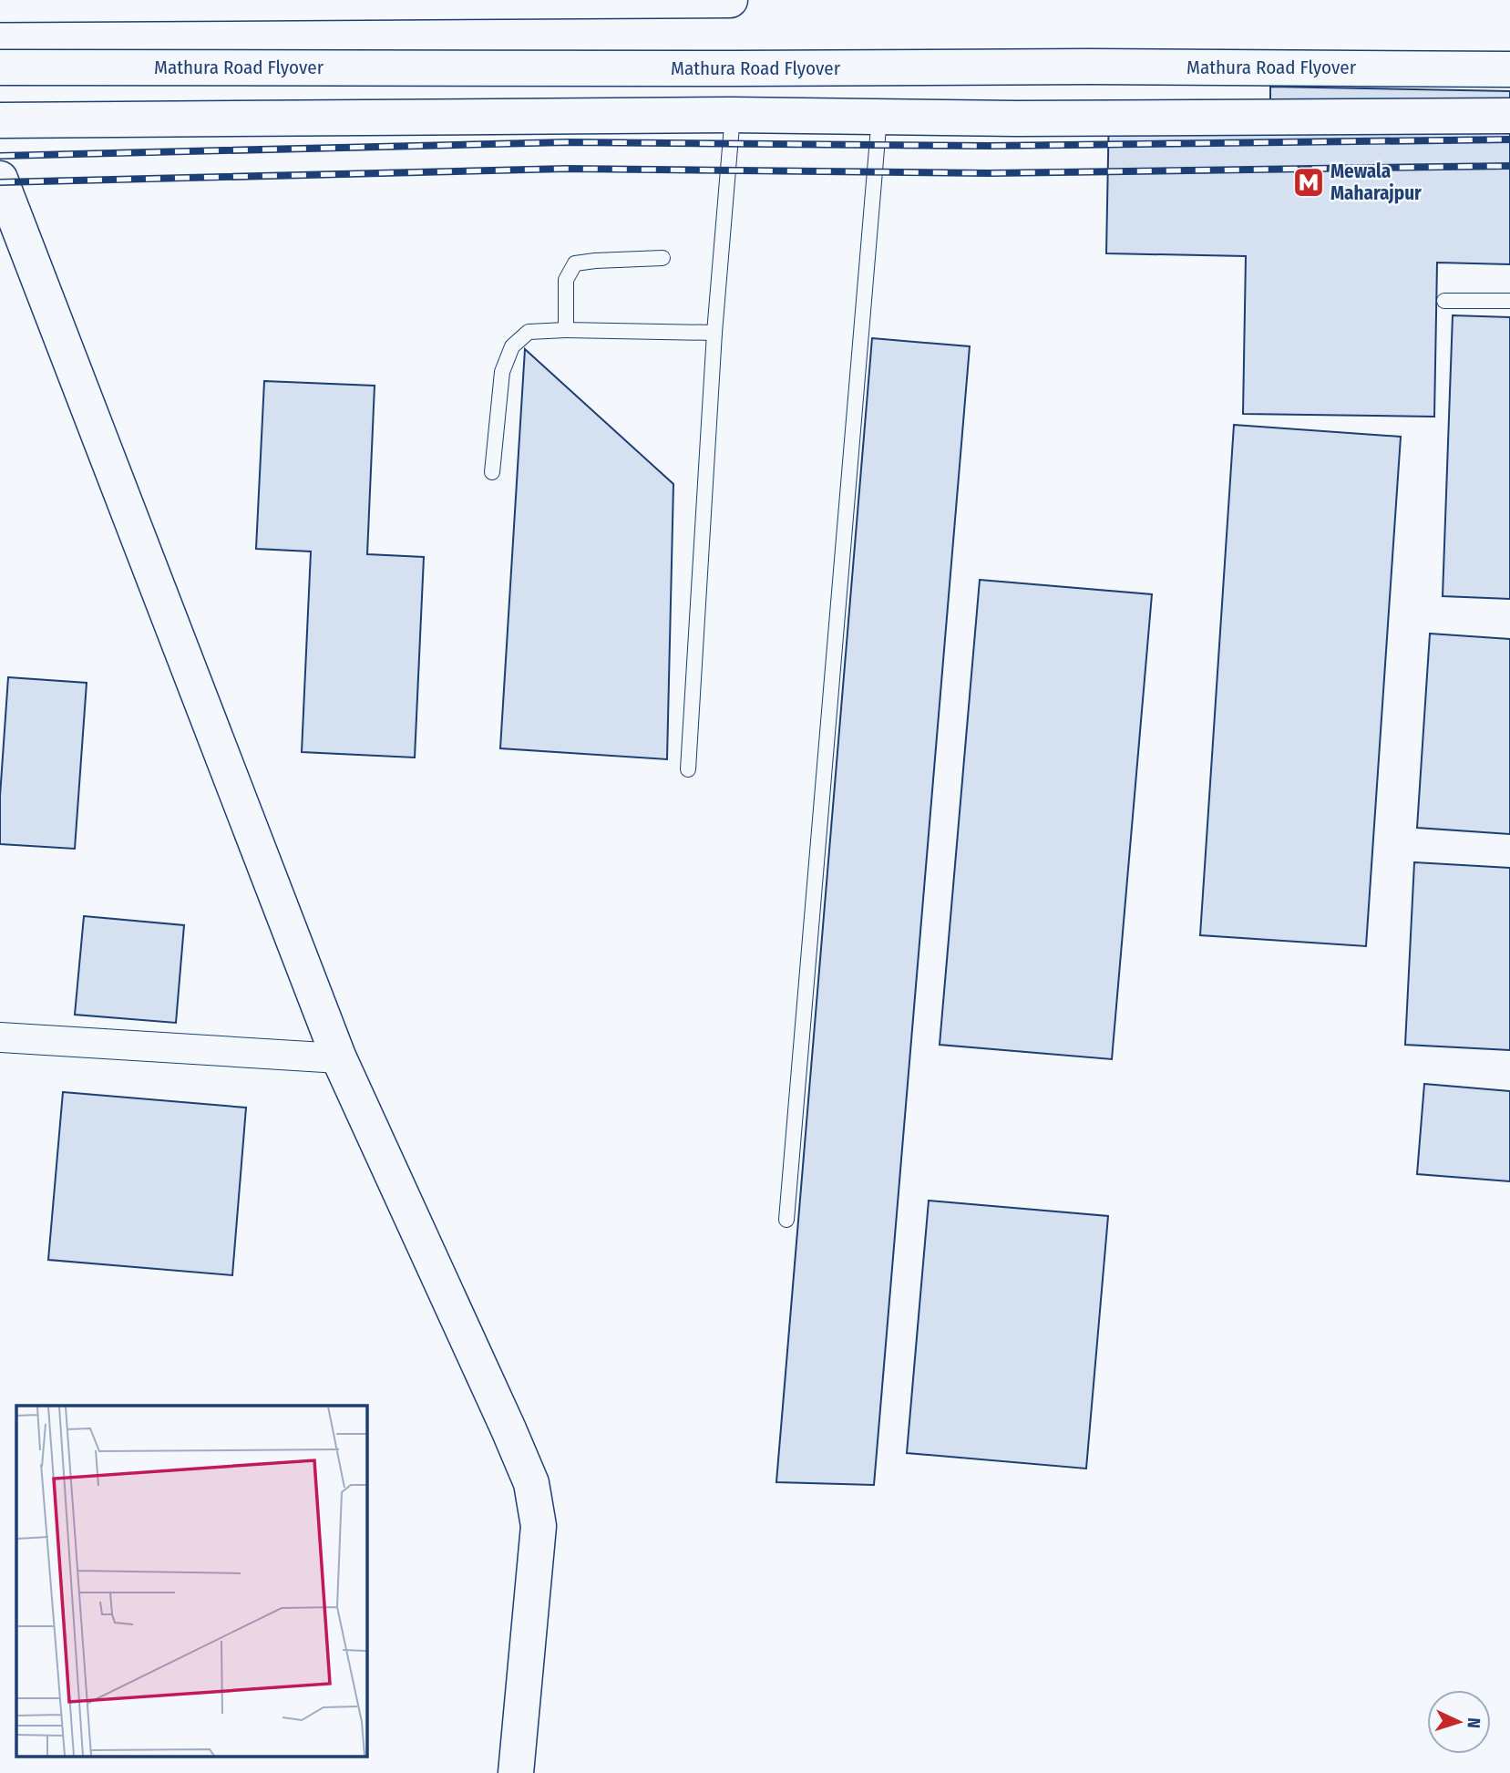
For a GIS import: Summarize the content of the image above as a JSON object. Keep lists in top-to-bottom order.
{
  "streets": {
    "main road": ["Mathura Road Flyover"]
  },
  "places": {
    "metro station": ["Mewala Maharajpur"]
  },
  "north": "right"
}
